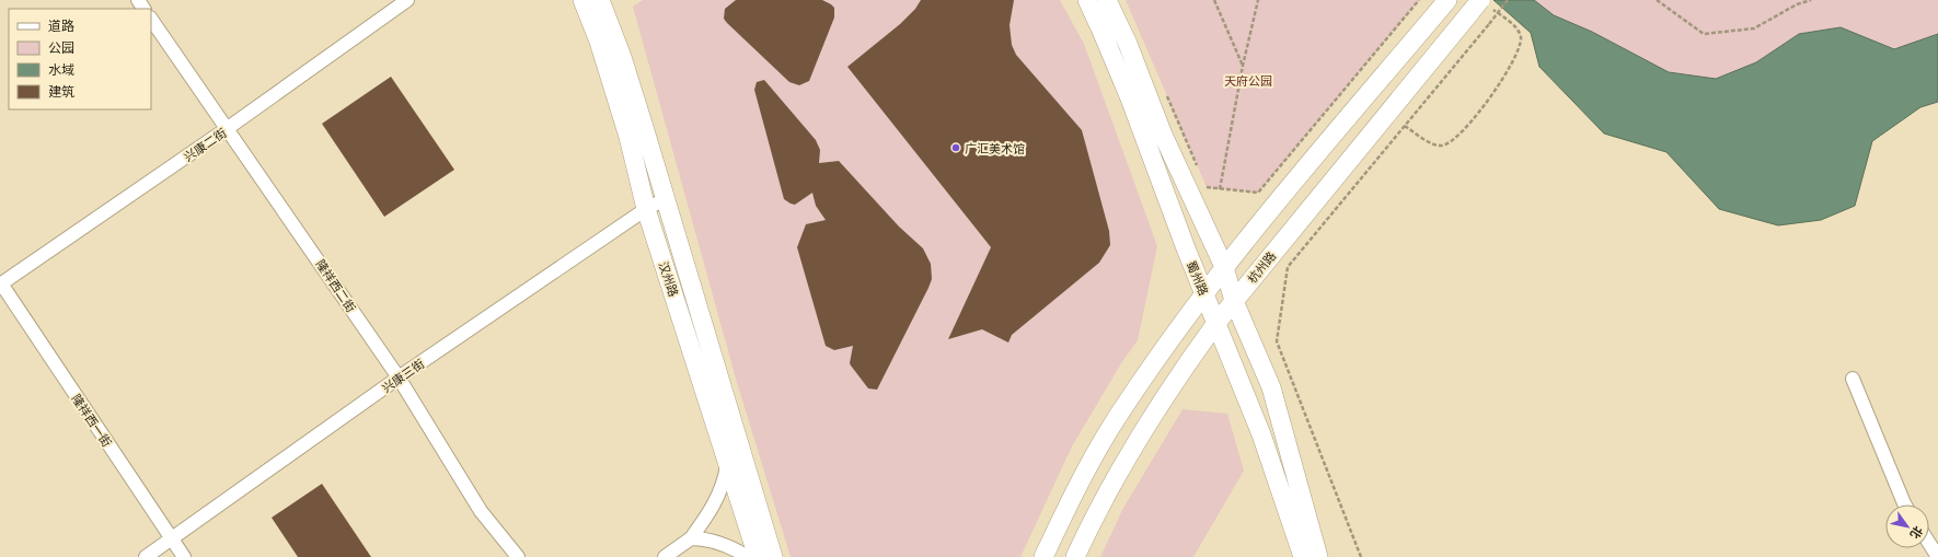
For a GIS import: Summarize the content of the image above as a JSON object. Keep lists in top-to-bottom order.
{
  "streets": {
    "main road": ["杭州路", "蜀州路", "汉州路"],
    "street": [
      "兴康二街",
      "隆祥西二街",
      "兴康三街",
      "隆祥西一街"
    ]
  },
  "crossings": [
    ["兴康二街", "隆祥西二街"],
    ["兴康二街", "隆祥西一街"],
    ["杭州路", "蜀州路"],
    ["汉州路", "兴康三街"],
    ["隆祥西二街", "兴康三街"],
    ["兴康三街", "隆祥西一街"]
  ],
  "parks": ["天府公园"],
  "places": ["广汇美术馆"],
  "legend": [
    "道路",
    "公园",
    "水域",
    "建筑"
  ],
  "north": "bottom right"
}
